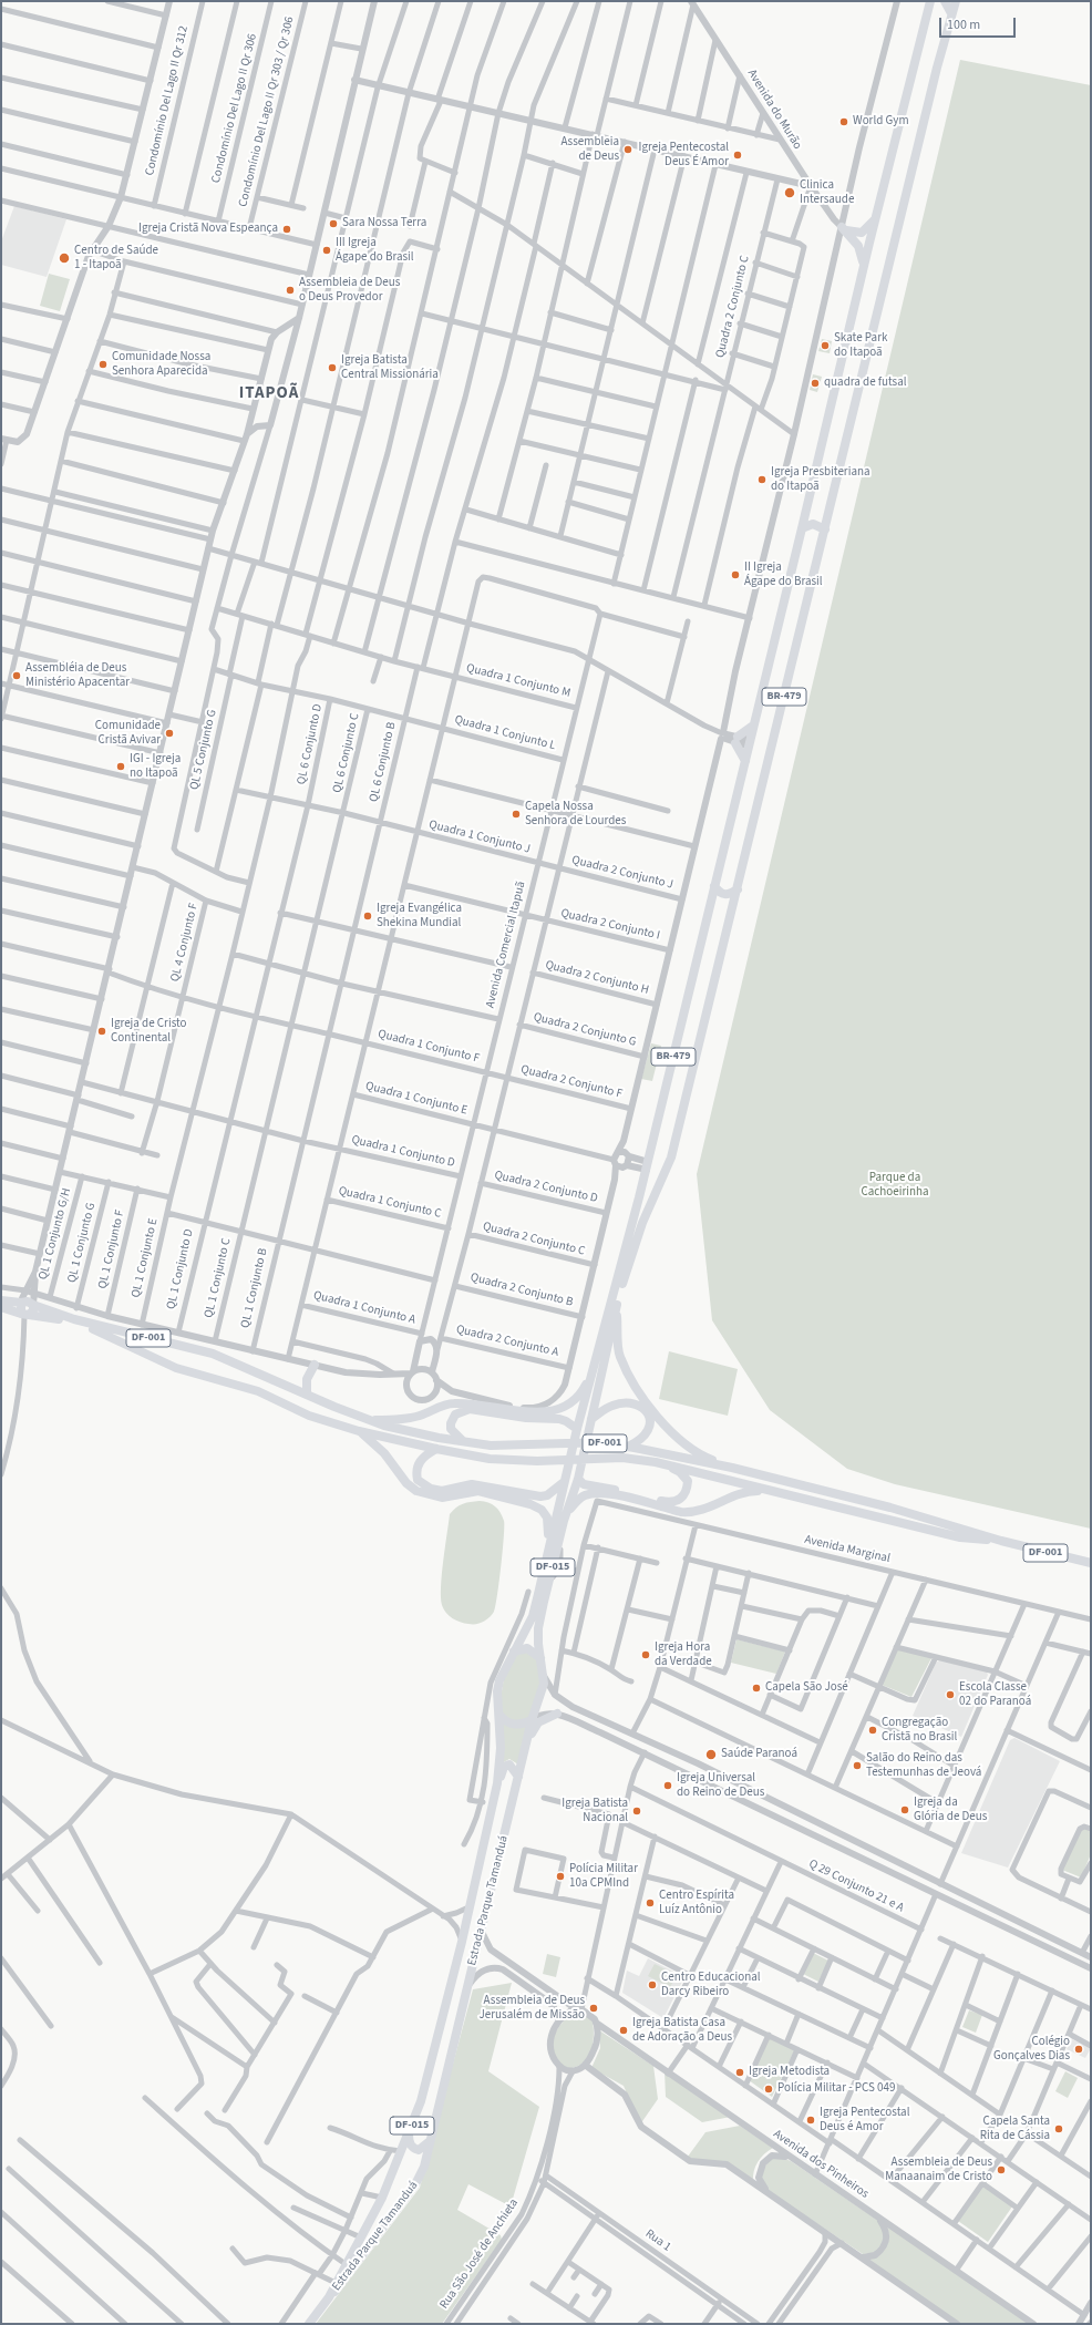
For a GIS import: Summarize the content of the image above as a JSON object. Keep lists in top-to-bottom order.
{
  "streets": {
    "main road": [
      "BR-479",
      "DF-001",
      "DF-015",
      "Estrada Parque Tamanduá"
    ],
    "street": [
      "Condomínio Del Lago II Qr 312",
      "Condomínio Del Lago II Qr 306",
      "Avenida do Murão",
      "Condomínio Del Lago II Qr 303 / Qr 306",
      "Quadra 2 Conjunto C",
      "Quadra 1 Conjunto M",
      "Quadra 1 Conjunto L",
      "QL 6 Conjunto D",
      "QL 5 Conjunto G",
      "QL 6 Conjunto C",
      "QL 6 Conjunto B",
      "Quadra 1 Conjunto J",
      "Quadra 2 Conjunto J",
      "Quadra 2 Conjunto I",
      "QL 4 Conjunto F",
      "Avenida Comercial Itapuã",
      "Quadra 2 Conjunto H",
      "Quadra 2 Conjunto G",
      "Quadra 1 Conjunto F",
      "Quadra 2 Conjunto F",
      "Quadra 1 Conjunto E",
      "Quadra 1 Conjunto D",
      "Quadra 2 Conjunto D",
      "Quadra 1 Conjunto C",
      "QL 1 Conjunto G/H",
      "QL 1 Conjunto G",
      "QL 1 Conjunto F",
      "QL 1 Conjunto E",
      "QL 1 Conjunto D",
      "QL 1 Conjunto C",
      "QL 1 Conjunto B",
      "Quadra 2 Conjunto B",
      "Quadra 1 Conjunto A",
      "Quadra 2 Conjunto A",
      "Avenida Marginal",
      "Q 29 Conjunto 21 e A",
      "Avenida dos Pinheiros",
      "Rua 1",
      "Rua São José de Anchieta"
    ]
  },
  "crossings": [
    ["Quadra 1 Conjunto M", "QL 5 Conjunto G"],
    ["Quadra 1 Conjunto M", "Avenida Comercial Itapuã"],
    ["Quadra 1 Conjunto M", "QL 1 Conjunto E"],
    ["BR-479", "Estrada Parque Tamanduá"],
    ["Quadra 1 Conjunto L", "QL 6 Conjunto B"],
    ["Quadra 1 Conjunto L", "Avenida Comercial Itapuã"],
    ["QL 6 Conjunto D", "QL 6 Conjunto C"],
    ["QL 6 Conjunto D", "Quadra 1 Conjunto J"],
    ["QL 6 Conjunto D", "Quadra 1 Conjunto F"],
    ["QL 6 Conjunto D", "Quadra 1 Conjunto D"],
    ["QL 6 Conjunto D", "QL 1 Conjunto D"],
    ["QL 6 Conjunto D", "QL 1 Conjunto C"],
    ["QL 6 Conjunto C", "QL 6 Conjunto B"],
    ["QL 6 Conjunto C", "Quadra 1 Conjunto J"],
    ["QL 6 Conjunto C", "Quadra 1 Conjunto F"],
    ["QL 6 Conjunto C", "Quadra 1 Conjunto D"],
    ["QL 6 Conjunto C", "QL 1 Conjunto C"],
    ["QL 6 Conjunto C", "QL 1 Conjunto B"],
    ["QL 6 Conjunto B", "Quadra 1 Conjunto J"],
    ["QL 6 Conjunto B", "Quadra 1 Conjunto F"],
    ["QL 6 Conjunto B", "Quadra 1 Conjunto D"],
    ["QL 6 Conjunto B", "QL 1 Conjunto B"],
    ["Quadra 1 Conjunto J", "Quadra 2 Conjunto J"],
    ["Quadra 1 Conjunto J", "Avenida Comercial Itapuã"],
    ["Quadra 1 Conjunto J", "QL 1 Conjunto E"],
    ["Quadra 2 Conjunto I", "Avenida Comercial Itapuã"],
    ["QL 4 Conjunto F", "Quadra 1 Conjunto F"],
    ["QL 4 Conjunto F", "Quadra 1 Conjunto D"],
    ["QL 4 Conjunto F", "QL 1 Conjunto E"],
    ["Avenida Comercial Itapuã", "Quadra 1 Conjunto F"],
    ["Avenida Comercial Itapuã", "Quadra 1 Conjunto E"],
    ["Avenida Comercial Itapuã", "Quadra 1 Conjunto D"],
    ["Avenida Comercial Itapuã", "Quadra 1 Conjunto C"],
    ["Avenida Comercial Itapuã", "Quadra 1 Conjunto A"],
    ["Quadra 1 Conjunto F", "Quadra 2 Conjunto F"],
    ["Quadra 1 Conjunto F", "QL 1 Conjunto E"],
    ["Quadra 1 Conjunto D", "QL 1 Conjunto E"],
    ["QL 1 Conjunto E", "QL 1 Conjunto D"],
    ["QL 1 Conjunto D", "QL 1 Conjunto C"],
    ["QL 1 Conjunto C", "QL 1 Conjunto B"],
    ["Avenida dos Pinheiros", "Rua São José de Anchieta"],
    ["Rua 1", "Rua São José de Anchieta"]
  ],
  "districts": ["ITAPOÃ"],
  "parks": ["Parque da Cachoeirinha"],
  "places": [
    "World Gym",
    "Assembleia de Deus",
    "Igreja Pentecostal Deus É Amor",
    "Clinica Intersaude",
    "Sara Nossa Terra",
    "Igreja Cristã Nova Espeança",
    "III Igreja Ágape do Brasil",
    "Centro de Saúde 1 - Itapoã",
    "Assembleia de Deus o Deus Provedor",
    "Skate Park do Itapoã",
    "Comunidade Nossa Senhora Aparecida",
    "Igreja Batista Central Missionária",
    "quadra de futsal",
    "Igreja Presbiteriana do Itapoã",
    "II Igreja Ágape do Brasil",
    "Assembléia de Deus Ministério Apacentar",
    "Comunidade Cristã Avivar",
    "IGI - Igreja no Itapoã",
    "Capela Nossa Senhora de Lourdes",
    "Igreja Evangélica Shekina Mundial",
    "Igreja de Cristo Continental",
    "Igreja Hora da Verdade",
    "Capela São José",
    "Escola Classe 02 do Paranoá",
    "Congregação Cristã no Brasil",
    "Saúde Paranoá",
    "Salão do Reino das Testemunhas de Jeová",
    "Igreja Universal do Reino de Deus",
    "Igreja da Glória de Deus",
    "Igreja Batista Nacional",
    "Polícia Militar 10a CPMInd",
    "Centro Espírita Luíz Antônio",
    "Centro Educacional Darcy Ribeiro",
    "Assembleia de Deus Jerusalém de Missão",
    "Igreja Batista Casa de Adoração a Deus",
    "Colégio Gonçalves Dias",
    "Igreja Metodista",
    "Polícia Militar - PCS 049",
    "Igreja Pentecostal Deus é Amor",
    "Capela Santa Rita de Cássia",
    "Assembleia de Deus Manaanaim de Cristo"
  ],
  "scale_bar": "100 m"
}
